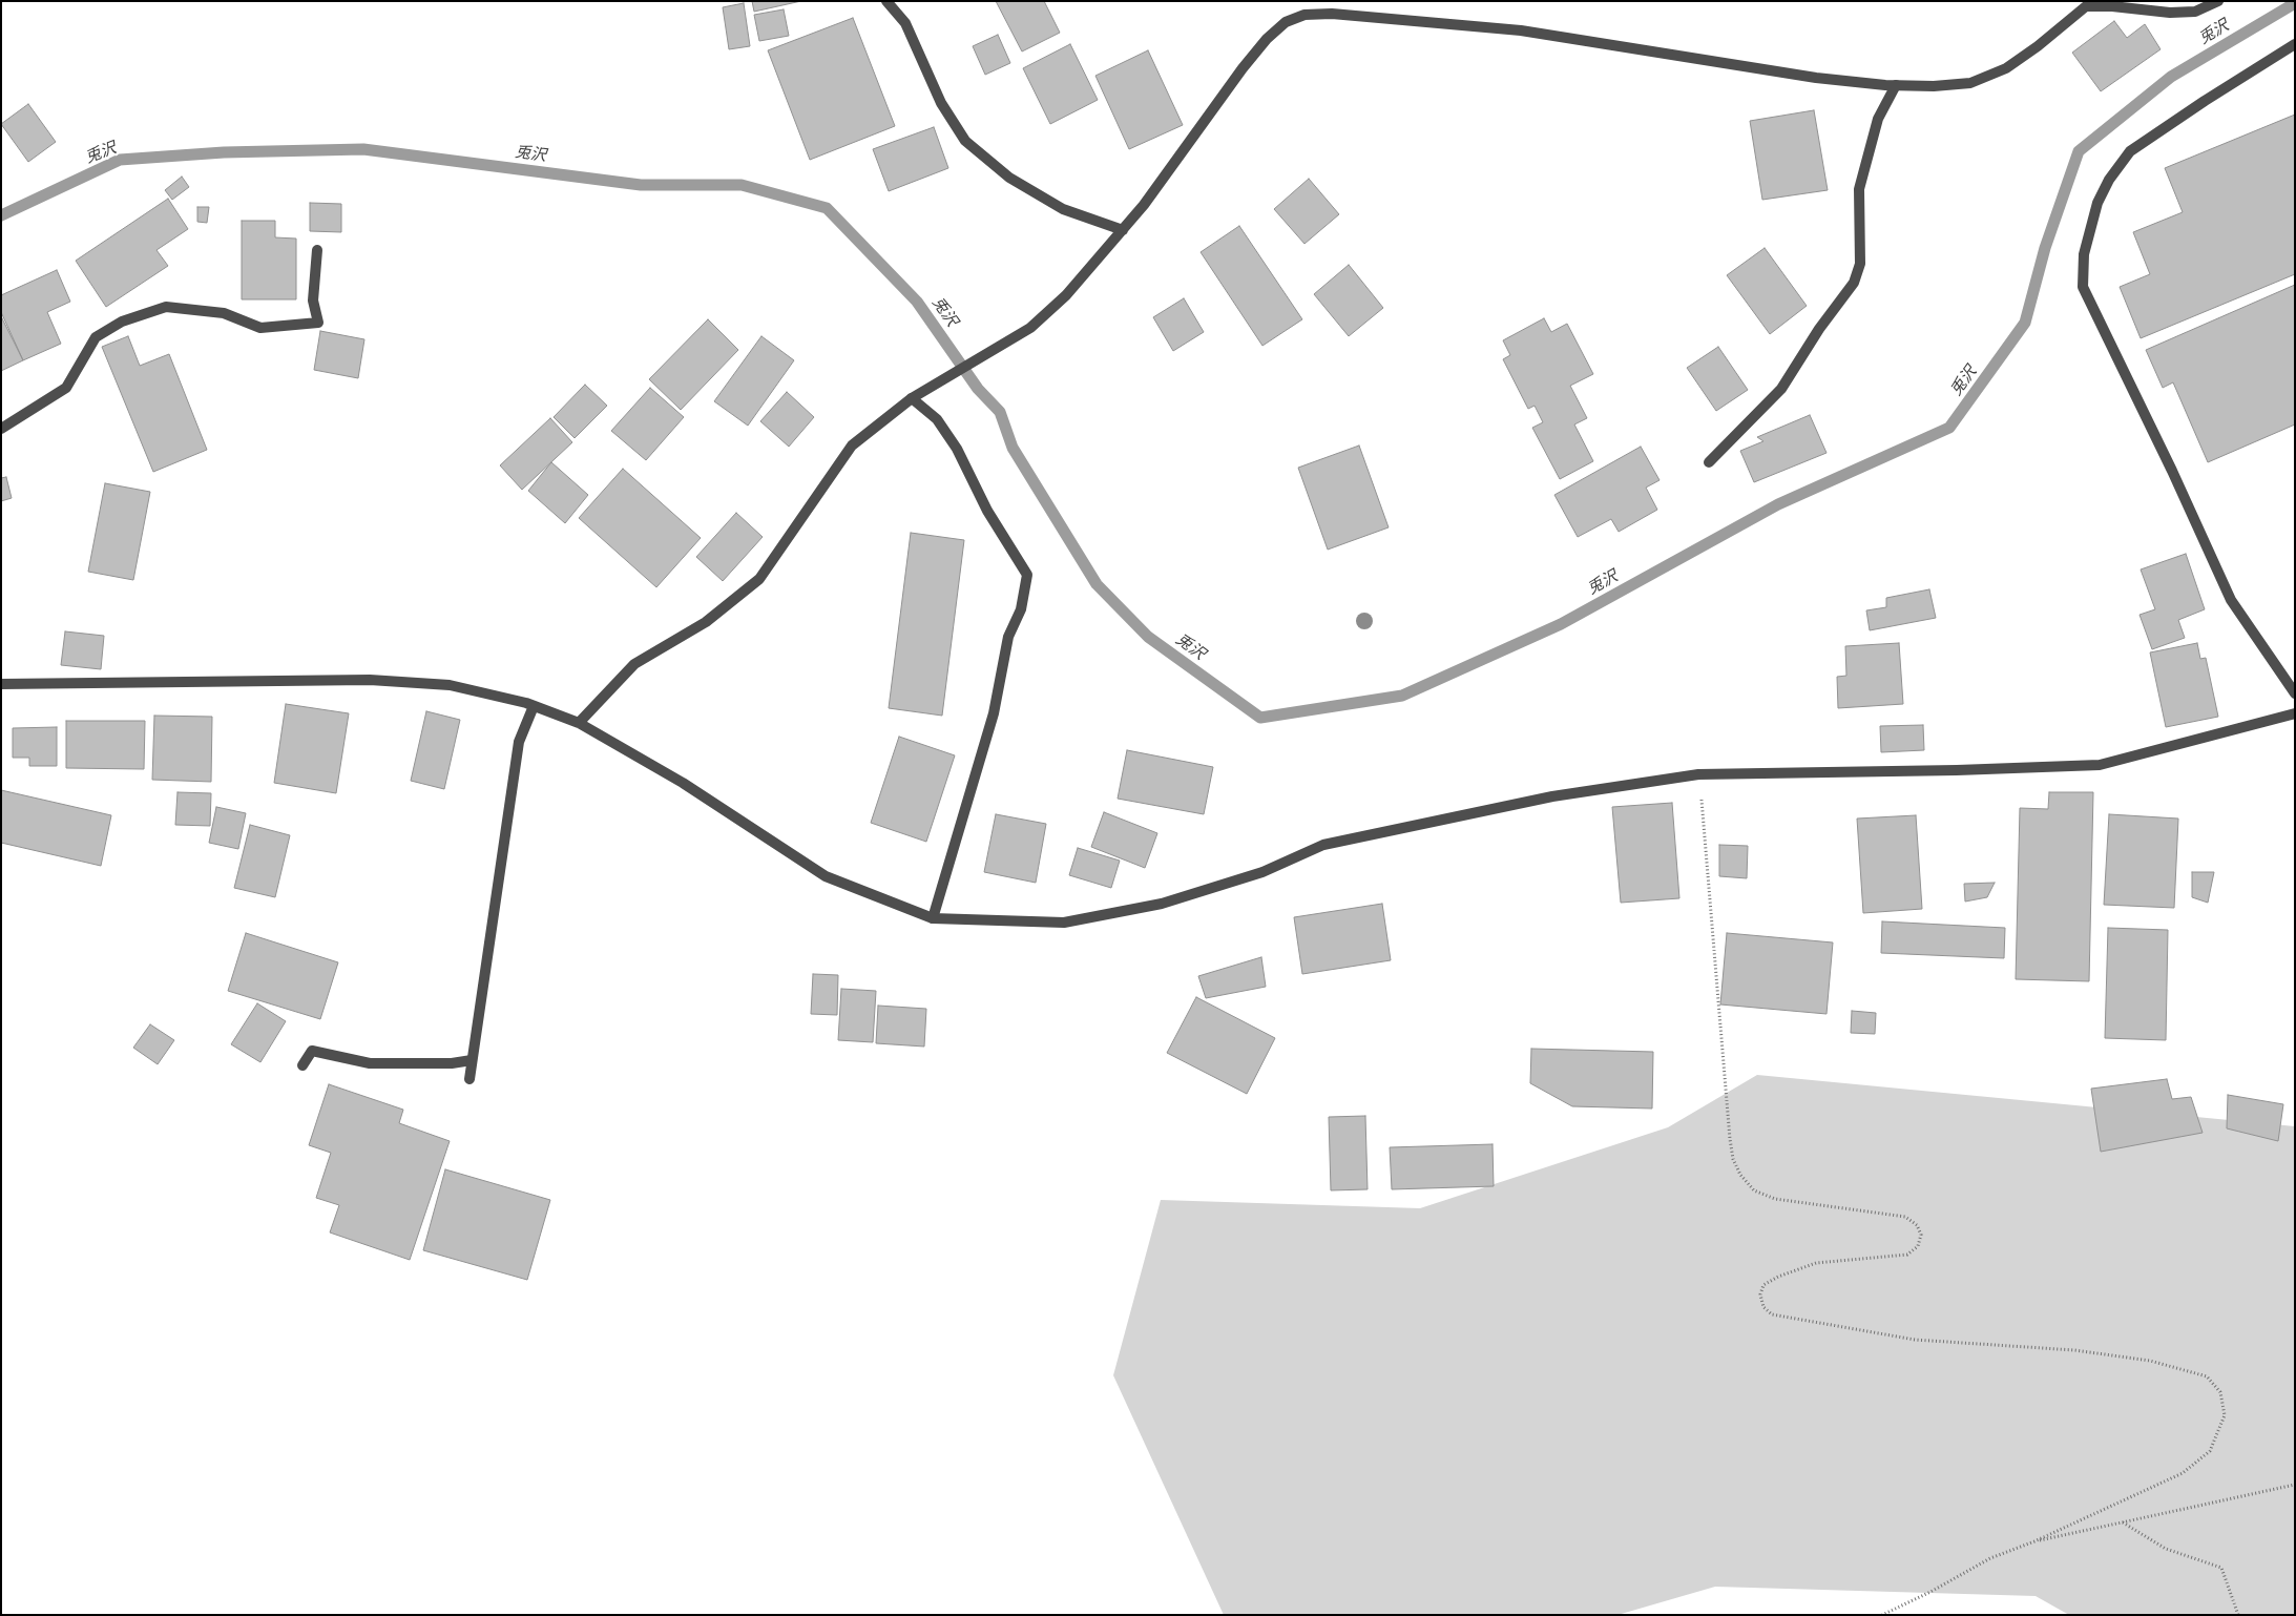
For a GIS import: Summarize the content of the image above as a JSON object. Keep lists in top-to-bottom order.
{
  "water": ["兎沢"]
}
